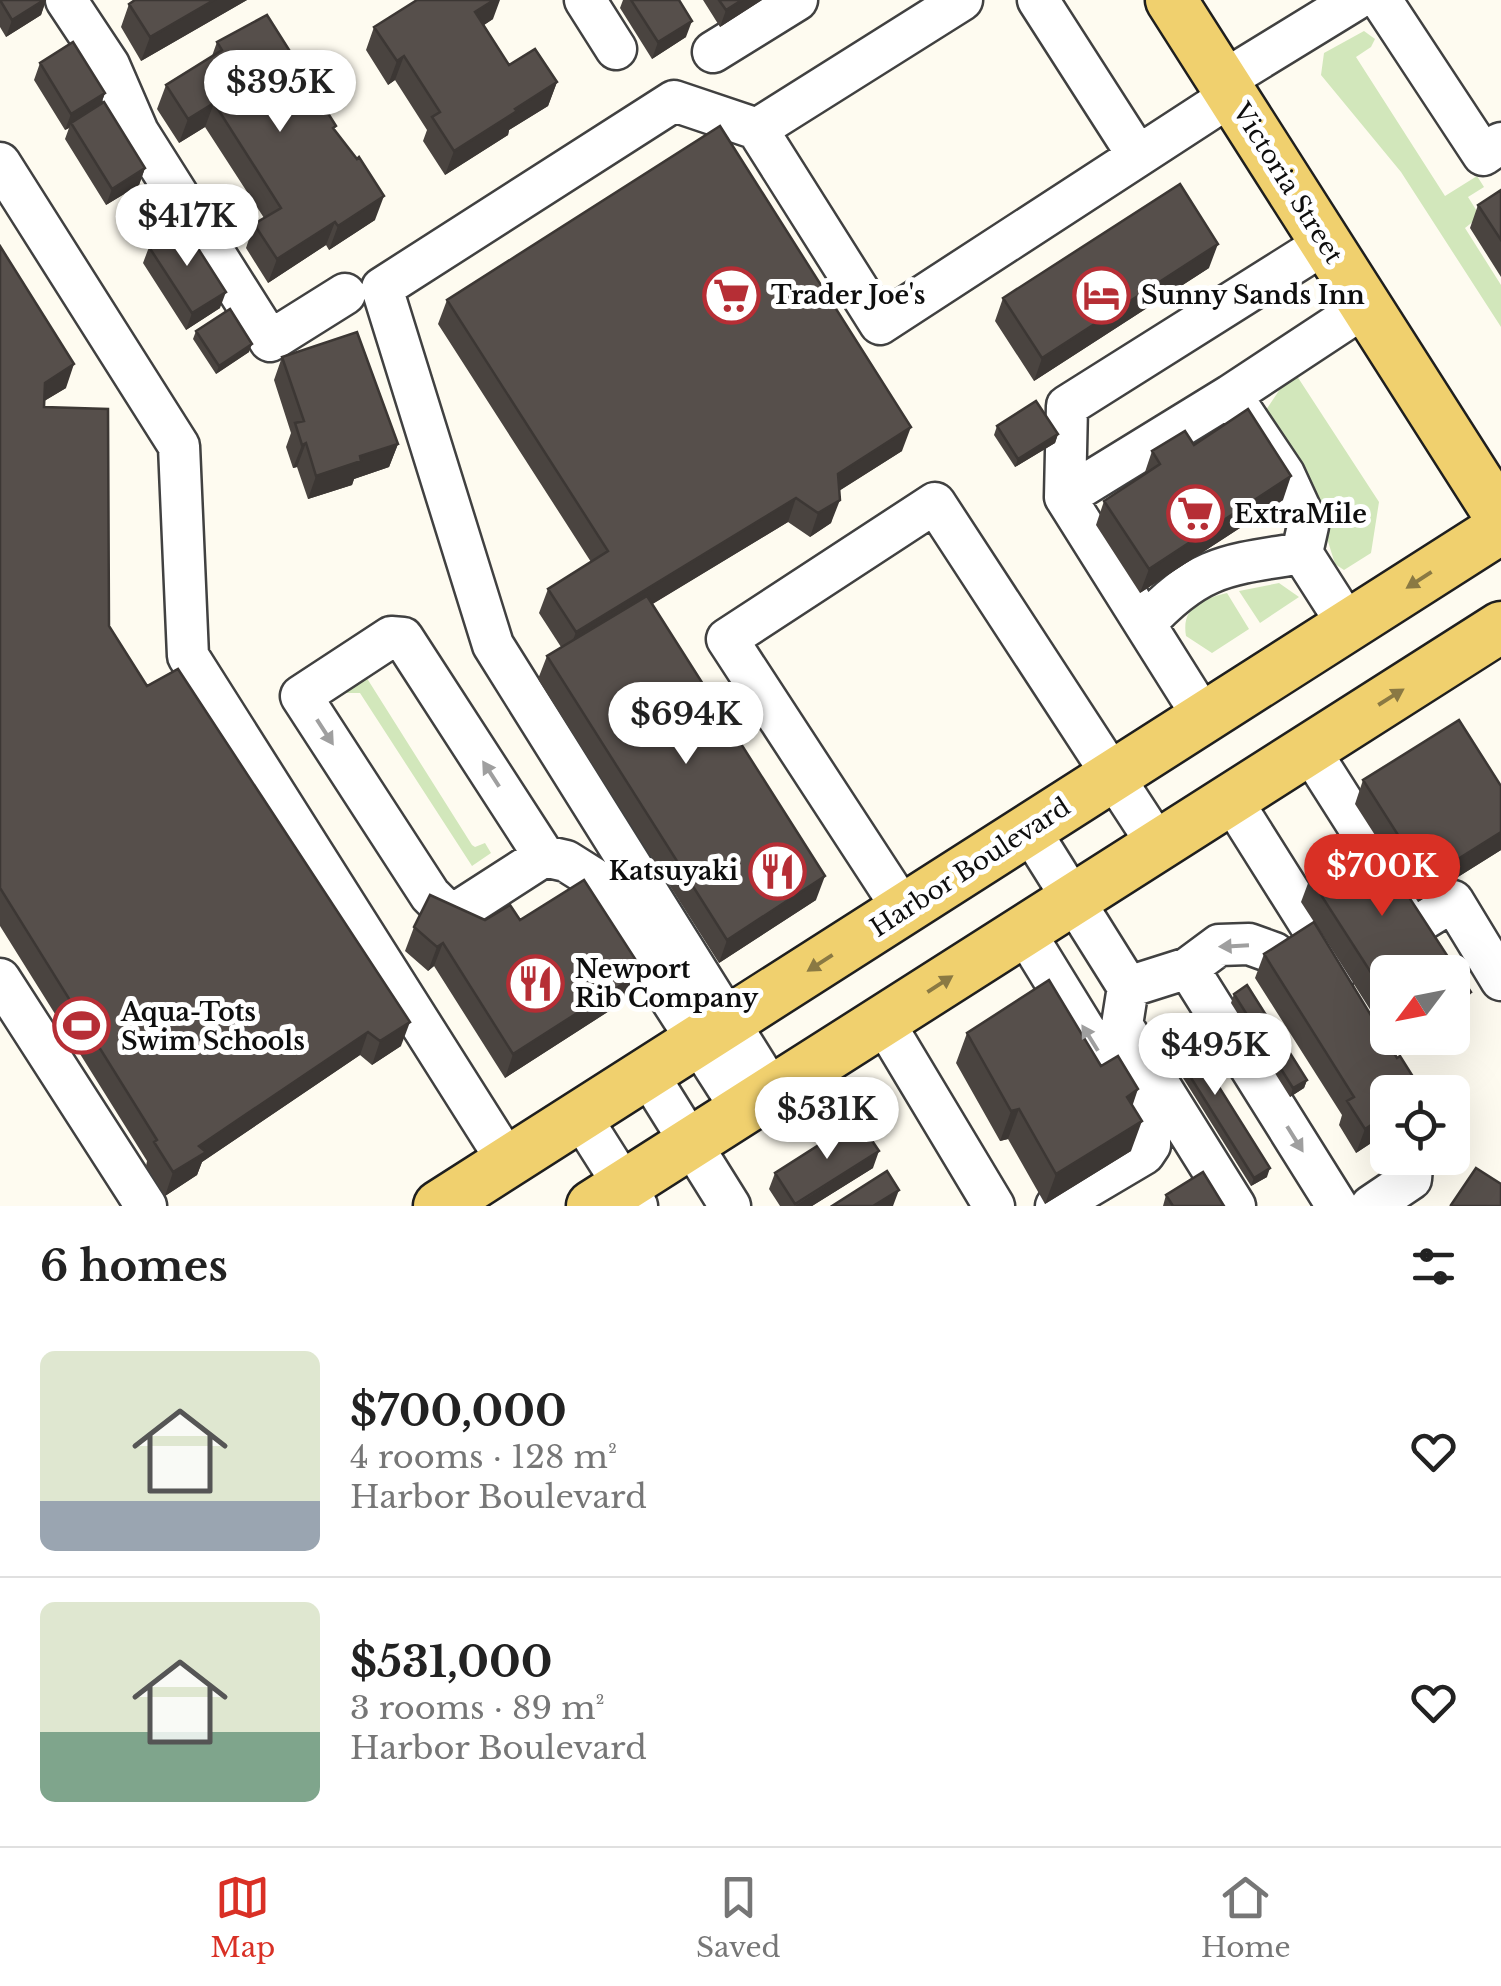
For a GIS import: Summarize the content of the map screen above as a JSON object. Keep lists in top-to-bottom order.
{
  "streets": {
    "main road": ["Victoria Street", "Harbor Boulevard"]
  },
  "places": {
    "supermarket": ["Trader Joe's", "ExtraMile"],
    "hotel": ["Sunny Sands Inn"],
    "restaurant": ["Katsuyaki", "Newport Rib Company"],
    "sports": ["Aqua-Tots Swim Schools"]
  },
  "north": "bottom left",
  "page": {
    "price": [
      "$395K",
      "$417K",
      "$694K",
      "$700K",
      "$495K",
      "$531K"
    ],
    "heading": "6 homes",
    "list": [
      {
        "name": "$700,000",
        "note": "4 rooms · 128 m² · Harbor Boulevard"
      },
      {
        "name": "$531,000",
        "note": "3 rooms · 89 m² · Harbor Boulevard"
      }
    ],
    "tabs": ["Map", "Saved", "Home"]
  }
}
